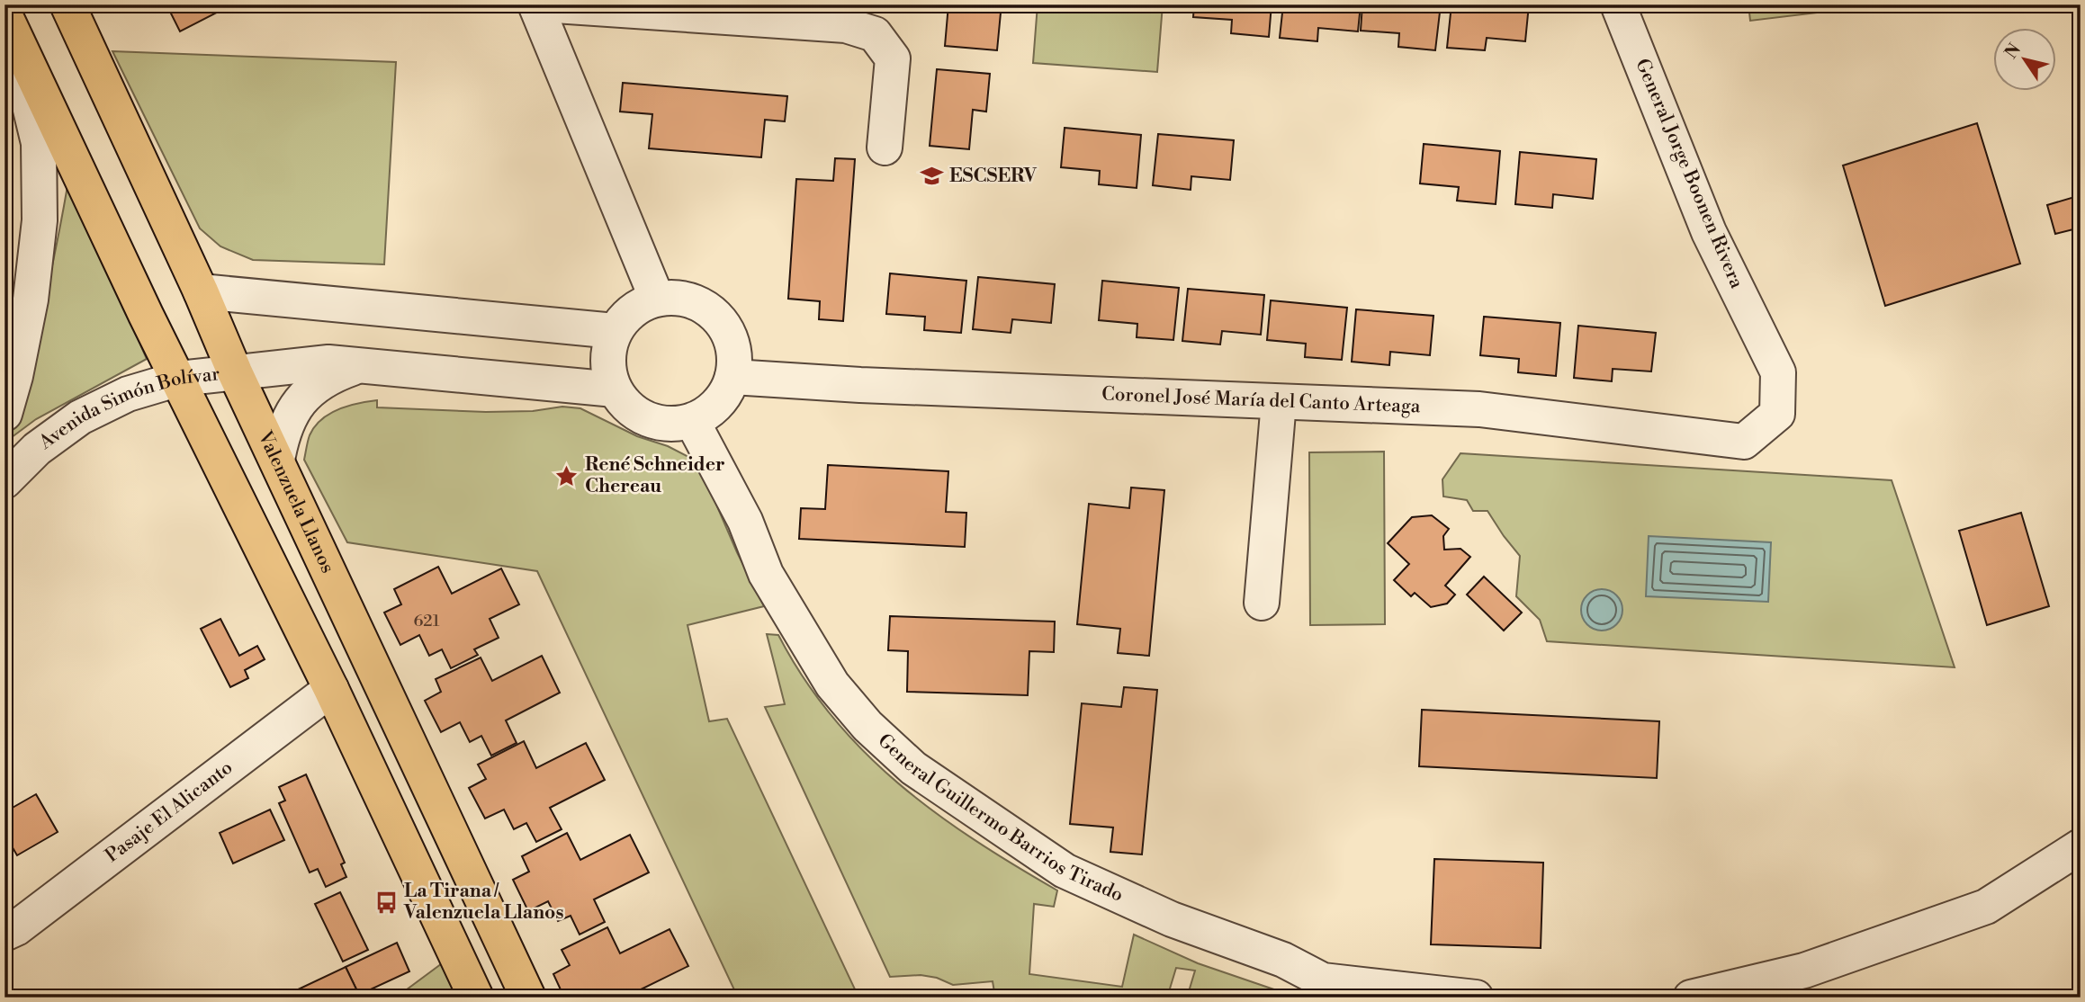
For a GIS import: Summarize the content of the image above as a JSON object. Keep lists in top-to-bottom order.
{
  "streets": {
    "main road": ["Valenzuela Llanos"],
    "street": [
      "General Jorge Boonen Rivera",
      "Coronel José María del Canto Arteaga",
      "Avenida Simón Bolívar",
      "Pasaje El Alicanto",
      "General Guillermo Barrios Tirado"
    ]
  },
  "crossings": [
    ["General Jorge Boonen Rivera", "Coronel José María del Canto Arteaga"],
    ["Coronel José María del Canto Arteaga", "Avenida Simón Bolívar"],
    ["Coronel José María del Canto Arteaga", "General Guillermo Barrios Tirado"],
    ["Avenida Simón Bolívar", "Valenzuela Llanos"],
    ["Avenida Simón Bolívar", "General Guillermo Barrios Tirado"]
  ],
  "places": {
    "school or university": ["ESCSERV"],
    "place": ["René Schneider Chereau"],
    "bus stop": ["La Tirana / Valenzuela Llanos"]
  },
  "house_numbers": ["621"],
  "north": "top left"
}
